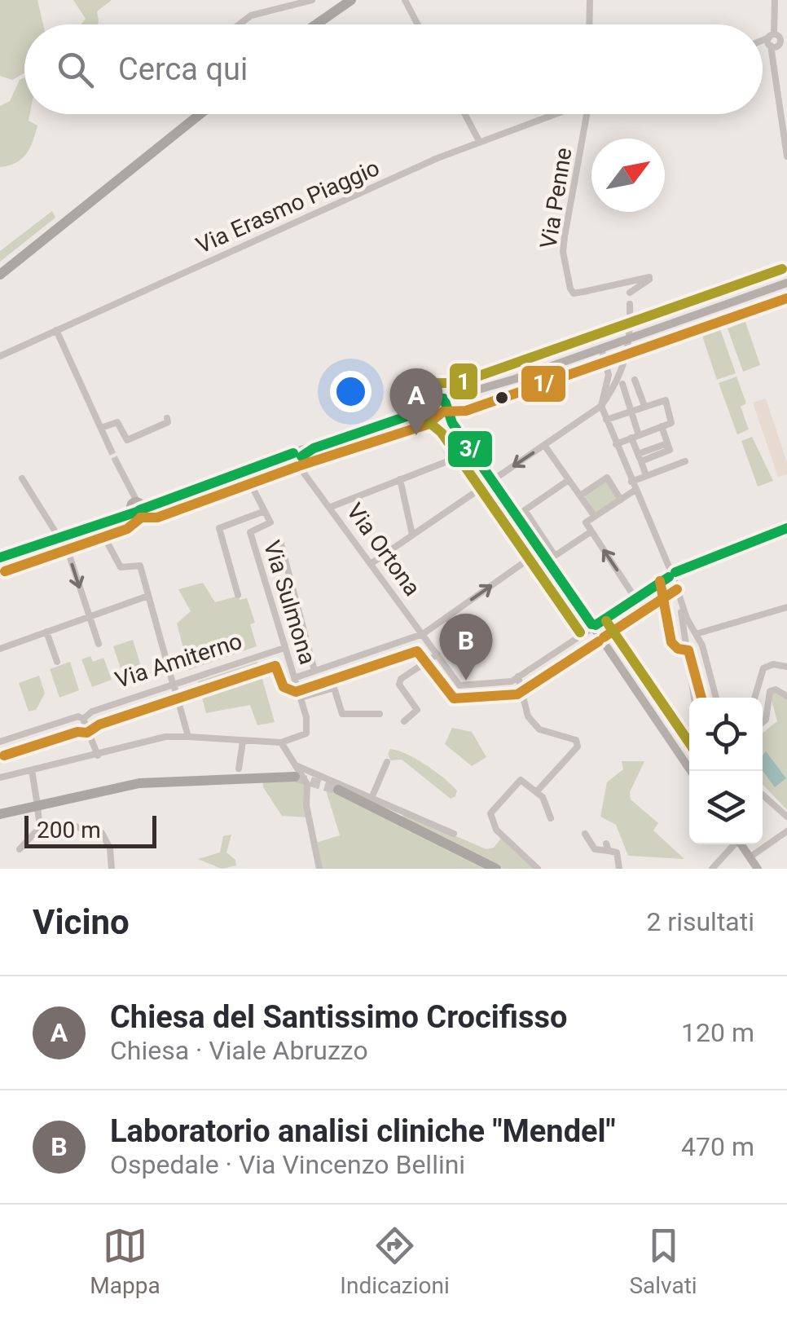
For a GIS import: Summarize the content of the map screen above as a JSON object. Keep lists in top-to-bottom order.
{
  "streets": {
    "street": [
      "Via Penne",
      "Via Erasmo Piaggio",
      "Via Ortona",
      "Via Sulmona",
      "Via Amiterno"
    ]
  },
  "crossings": [
    ["Via Sulmona", "Via Amiterno"]
  ],
  "lines": ["transit line 1", "transit line 1/", "transit line 3/"],
  "scale_bar": "200 m",
  "north": "top right",
  "page": {
    "search": "Cerca qui",
    "pins": ["A", "B"],
    "scale": "200 m",
    "heading": ["Vicino", "2 risultati"],
    "list": [
      {
        "mark": "A",
        "name": "Chiesa del Santissimo Crocifisso",
        "note": "Chiesa · Viale Abruzzo",
        "value": "120 m"
      },
      {
        "mark": "B",
        "name": "Laboratorio analisi cliniche \"Mendel\"",
        "note": "Ospedale · Via Vincenzo Bellini",
        "value": "470 m"
      }
    ],
    "nav": ["Mappa", "Indicazioni", "Salvati"]
  }
}
